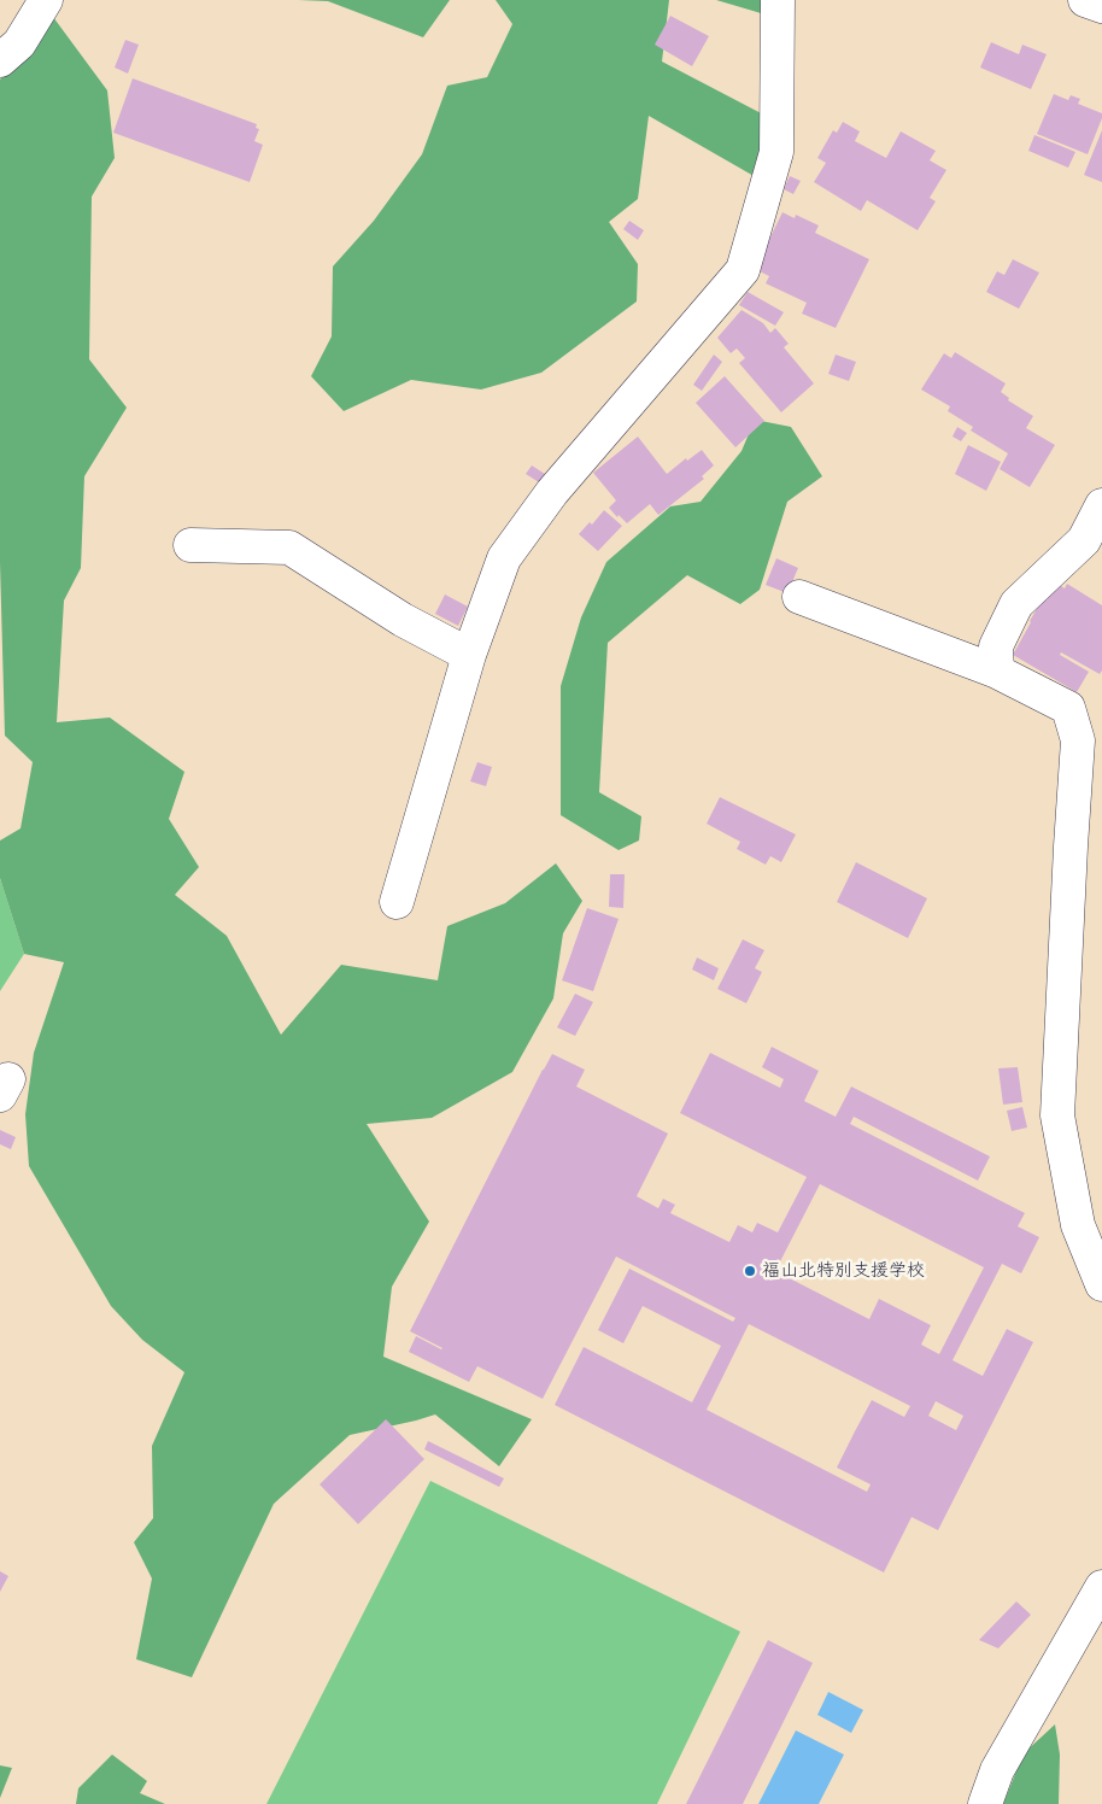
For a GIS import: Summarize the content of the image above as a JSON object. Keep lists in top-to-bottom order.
{
  "places": ["福山北特別支援学校"]
}
